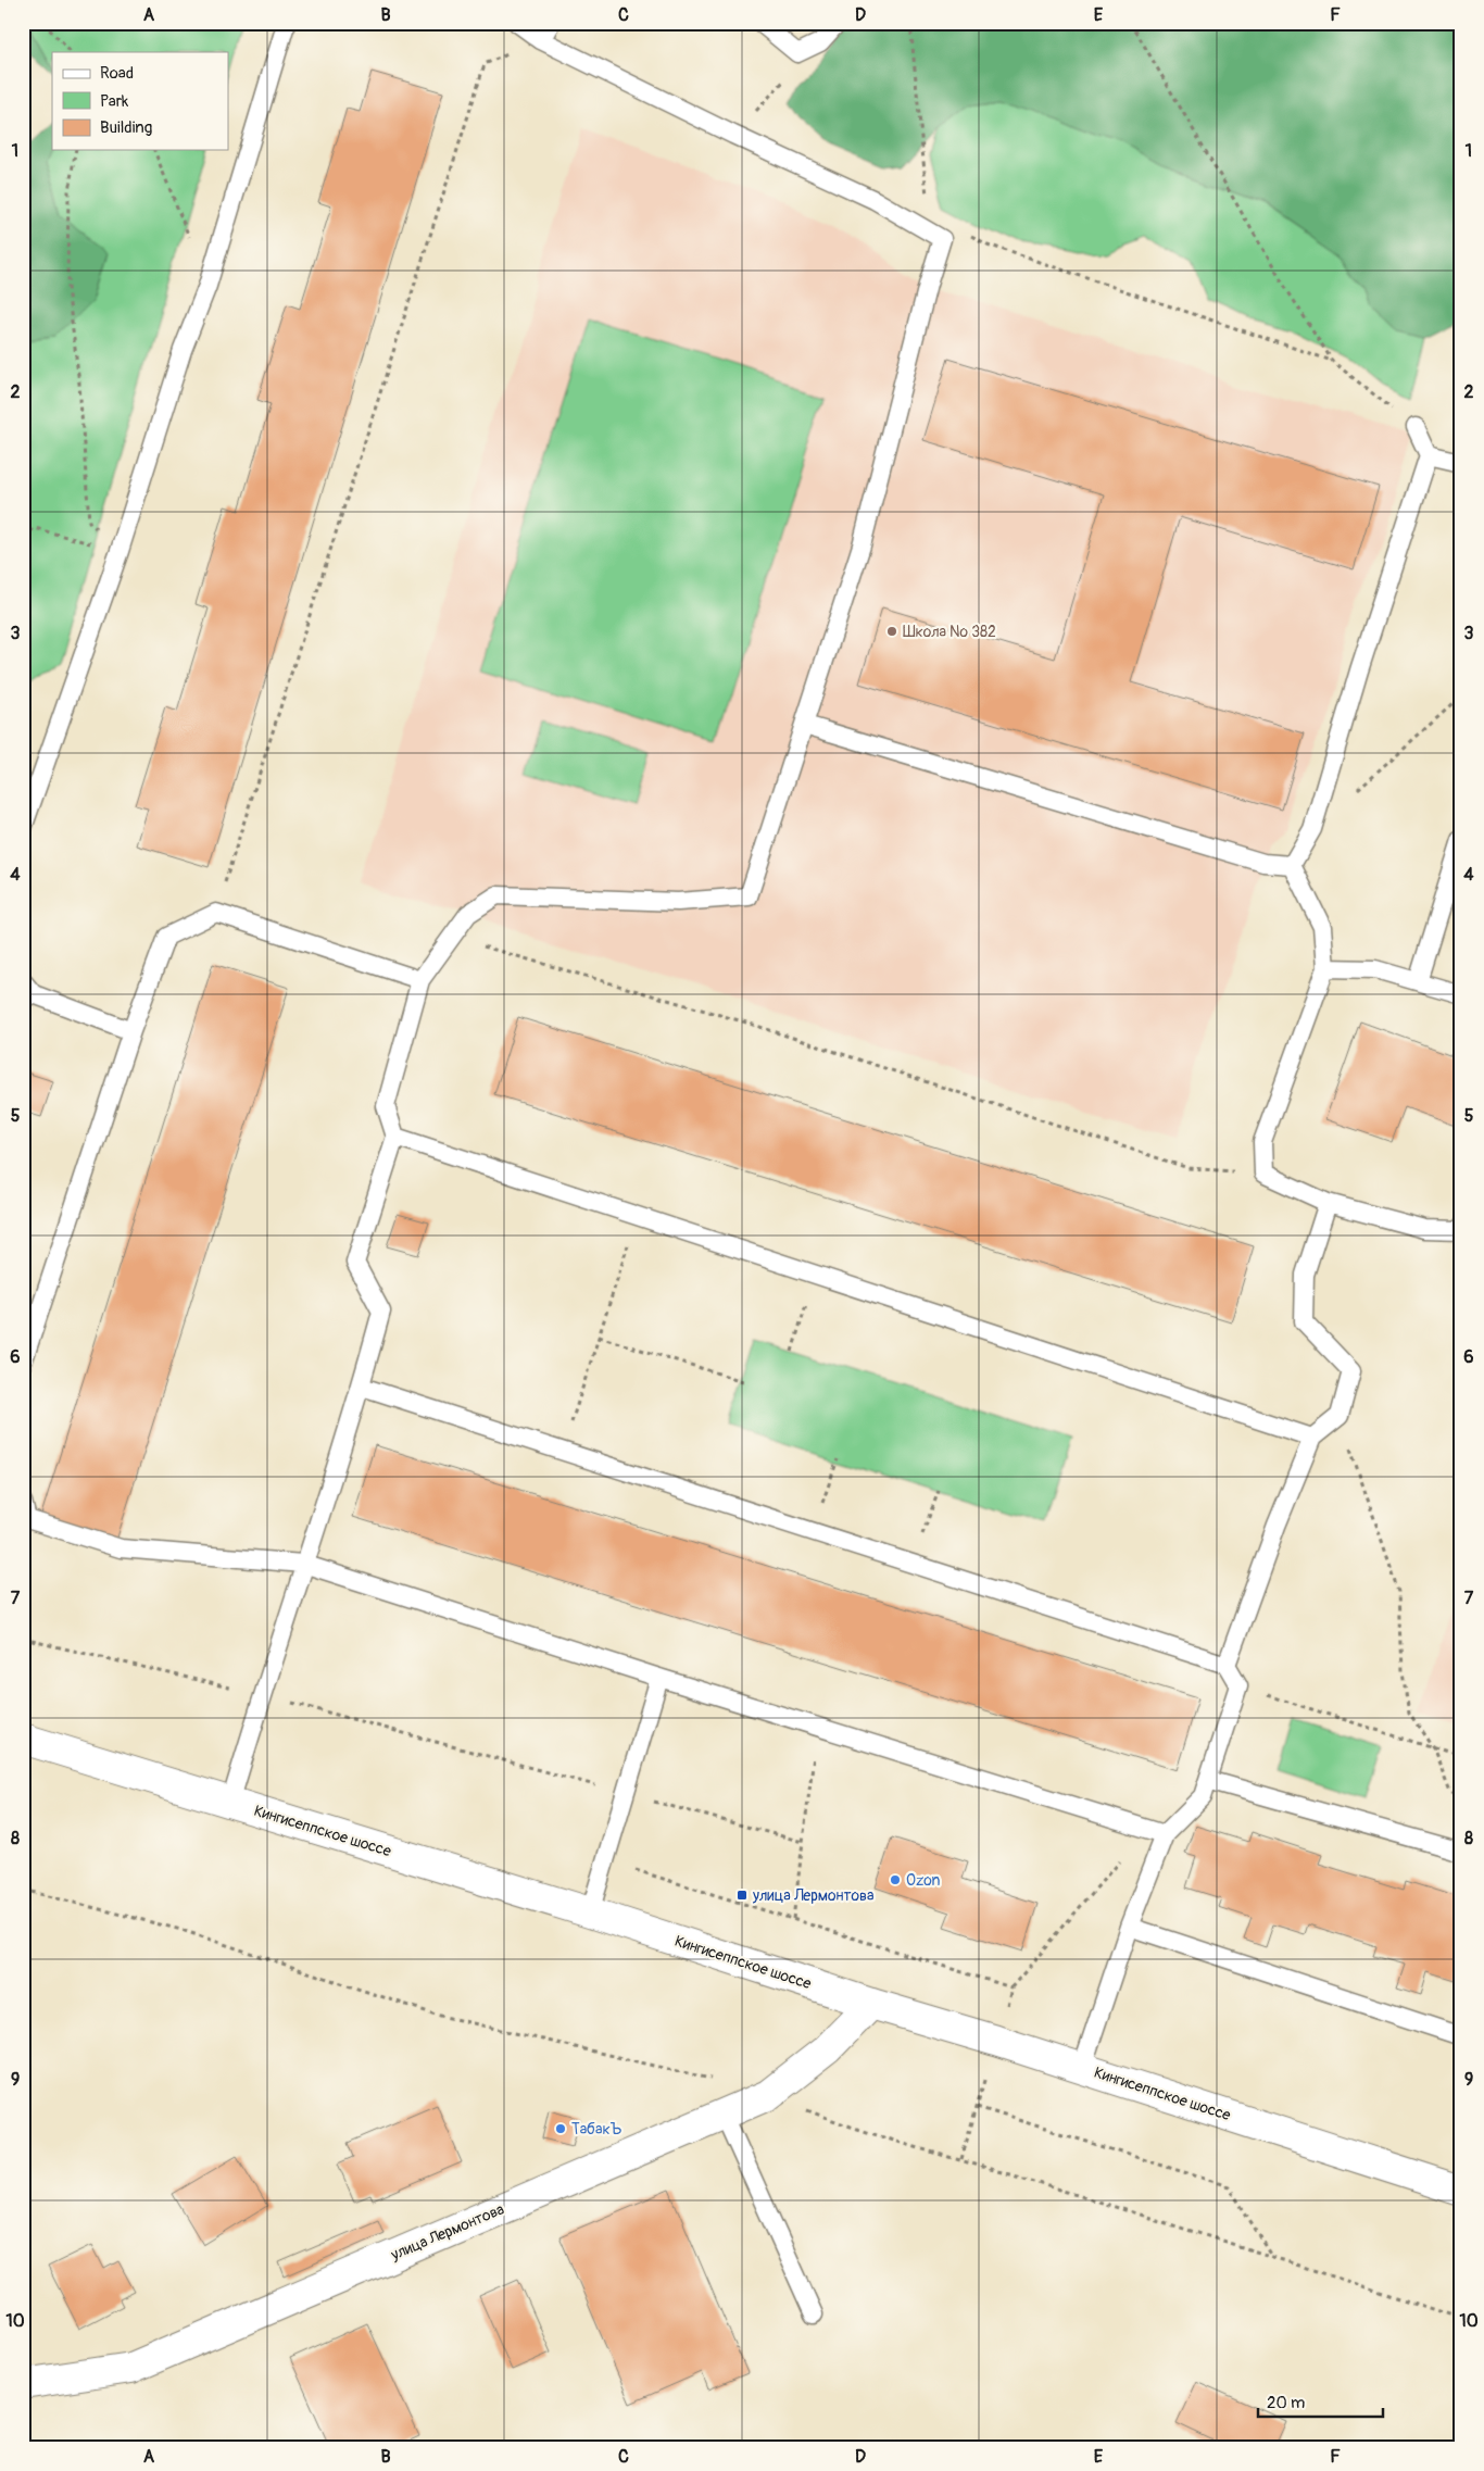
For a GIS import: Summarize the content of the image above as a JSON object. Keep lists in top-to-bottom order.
{
  "streets": {
    "main road": ["Кингисеппское шоссе", "улица Лермонтова"]
  },
  "crossings": [
    ["Кингисеппское шоссе", "улица Лермонтова"]
  ],
  "places": {
    "other": ["Школа № 382", "Ozon", "ТабакЪ"],
    "transit": ["улица Лермонтова"]
  },
  "legend": ["Road", "Park", "Building"],
  "scale_bar": "20 m",
  "grid": {
    "columns": [
      "A",
      "B",
      "C",
      "D",
      "E",
      "F"
    ],
    "rows": [
      "1",
      "2",
      "3",
      "4",
      "5",
      "6",
      "7",
      "8",
      "9",
      "10"
    ]
  }
}
